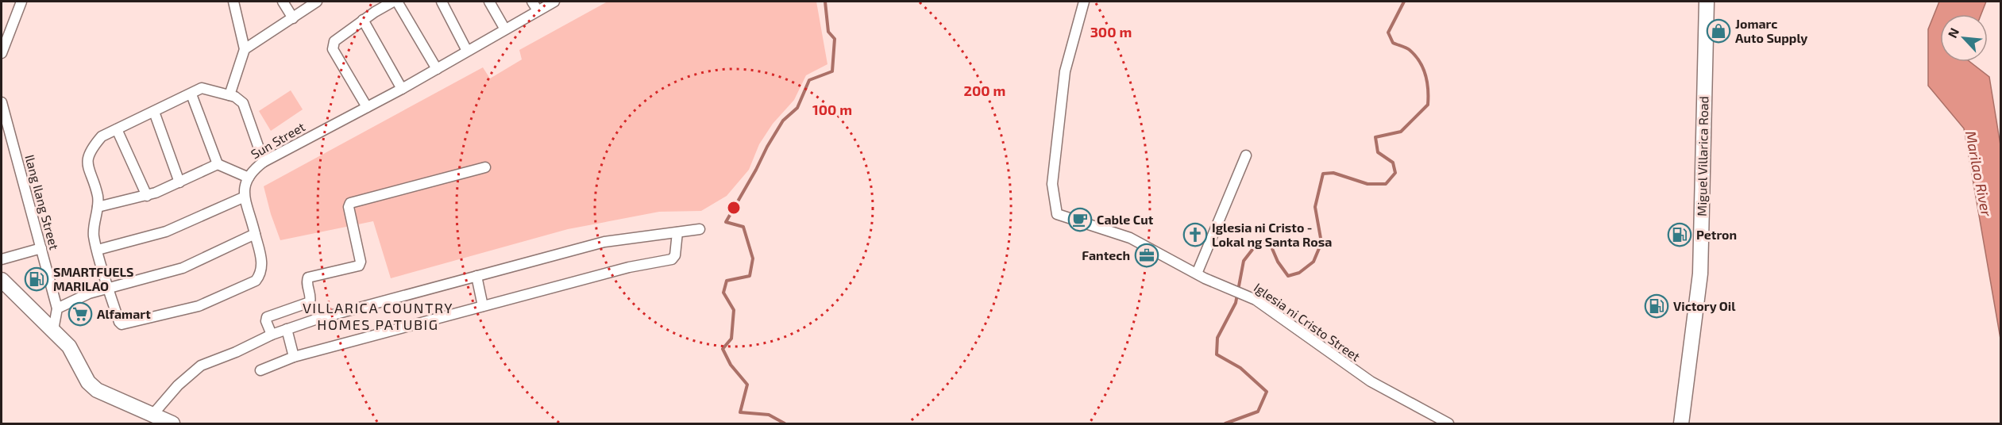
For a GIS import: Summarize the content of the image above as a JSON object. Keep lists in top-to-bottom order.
{
  "streets": {
    "main road": ["Miguel Villarica Road"],
    "street": ["Sun Street", "Ilang Ilang Street", "Iglesia ni Cristo Street"]
  },
  "districts": ["VILLARICA COUNTRY HOMES PATUBIG"],
  "water": ["Marilao River"],
  "places": {
    "shop": ["Jomarc Auto Supply"],
    "cafe": ["Cable Cut"],
    "church": ["Iglesia ni Cristo - Lokal ng Santa Rosa"],
    "fuel station": ["Petron", "SMARTFUELS MARILAO", "Victory Oil"],
    "office": ["Fantech"],
    "supermarket": ["Alfamart"]
  },
  "north": "top left",
  "rings": ["300 m", "200 m", "100 m"]
}
